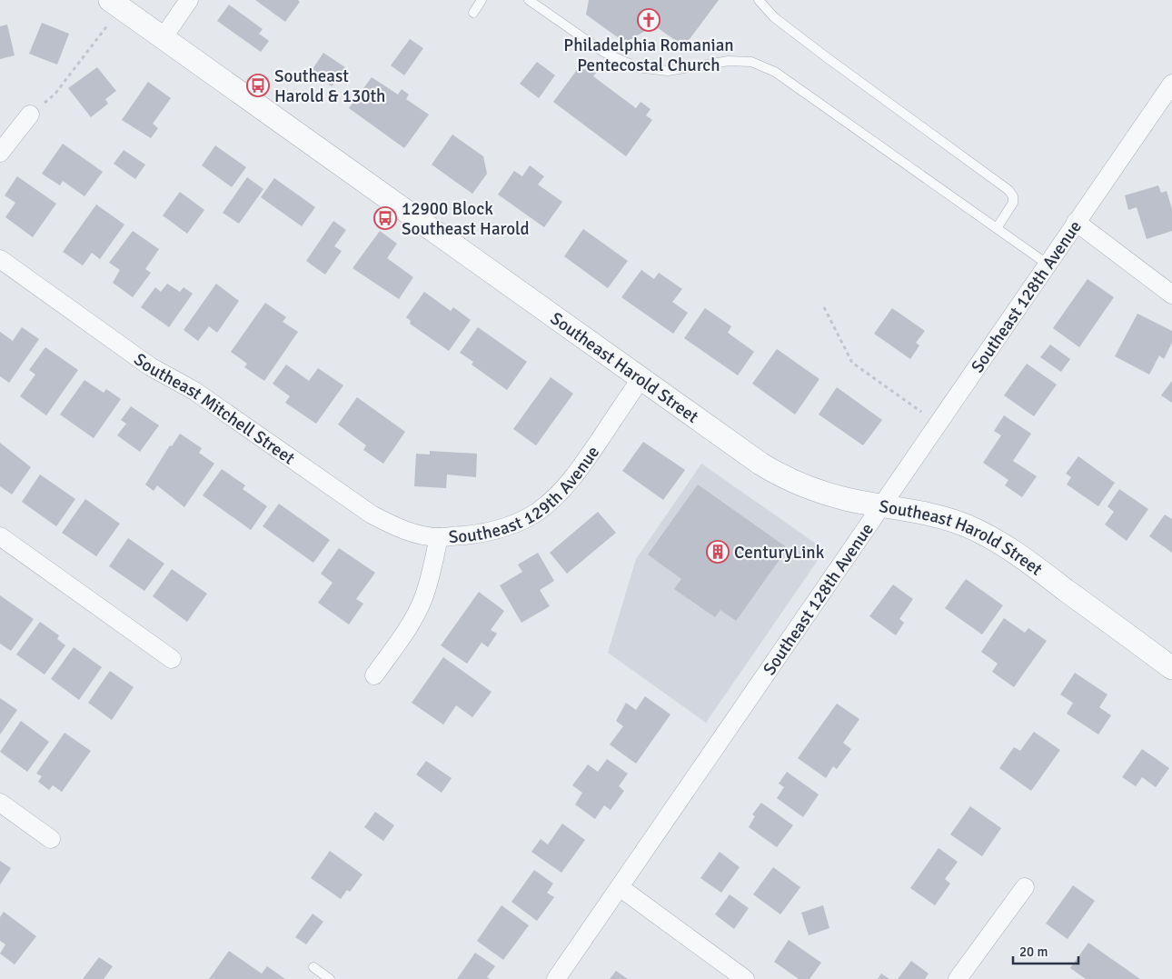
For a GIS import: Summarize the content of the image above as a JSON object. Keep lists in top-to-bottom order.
{
  "streets": {
    "street": [
      "Southeast 128th Avenue",
      "Southeast Harold Street",
      "Southeast Mitchell Street",
      "Southeast 129th Avenue"
    ]
  },
  "crossings": [
    ["Southeast 128th Avenue", "Southeast Harold Street"],
    ["Southeast Harold Street", "Southeast 129th Avenue"],
    ["Southeast Mitchell Street", "Southeast 129th Avenue"]
  ],
  "places": {
    "church": ["Philadelphia Romanian Pentecostal Church"],
    "bus stop": ["Southeast Harold & 130th", "12900 Block Southeast Harold"],
    "building": ["CenturyLink"]
  },
  "scale_bar": "20 m"
}
